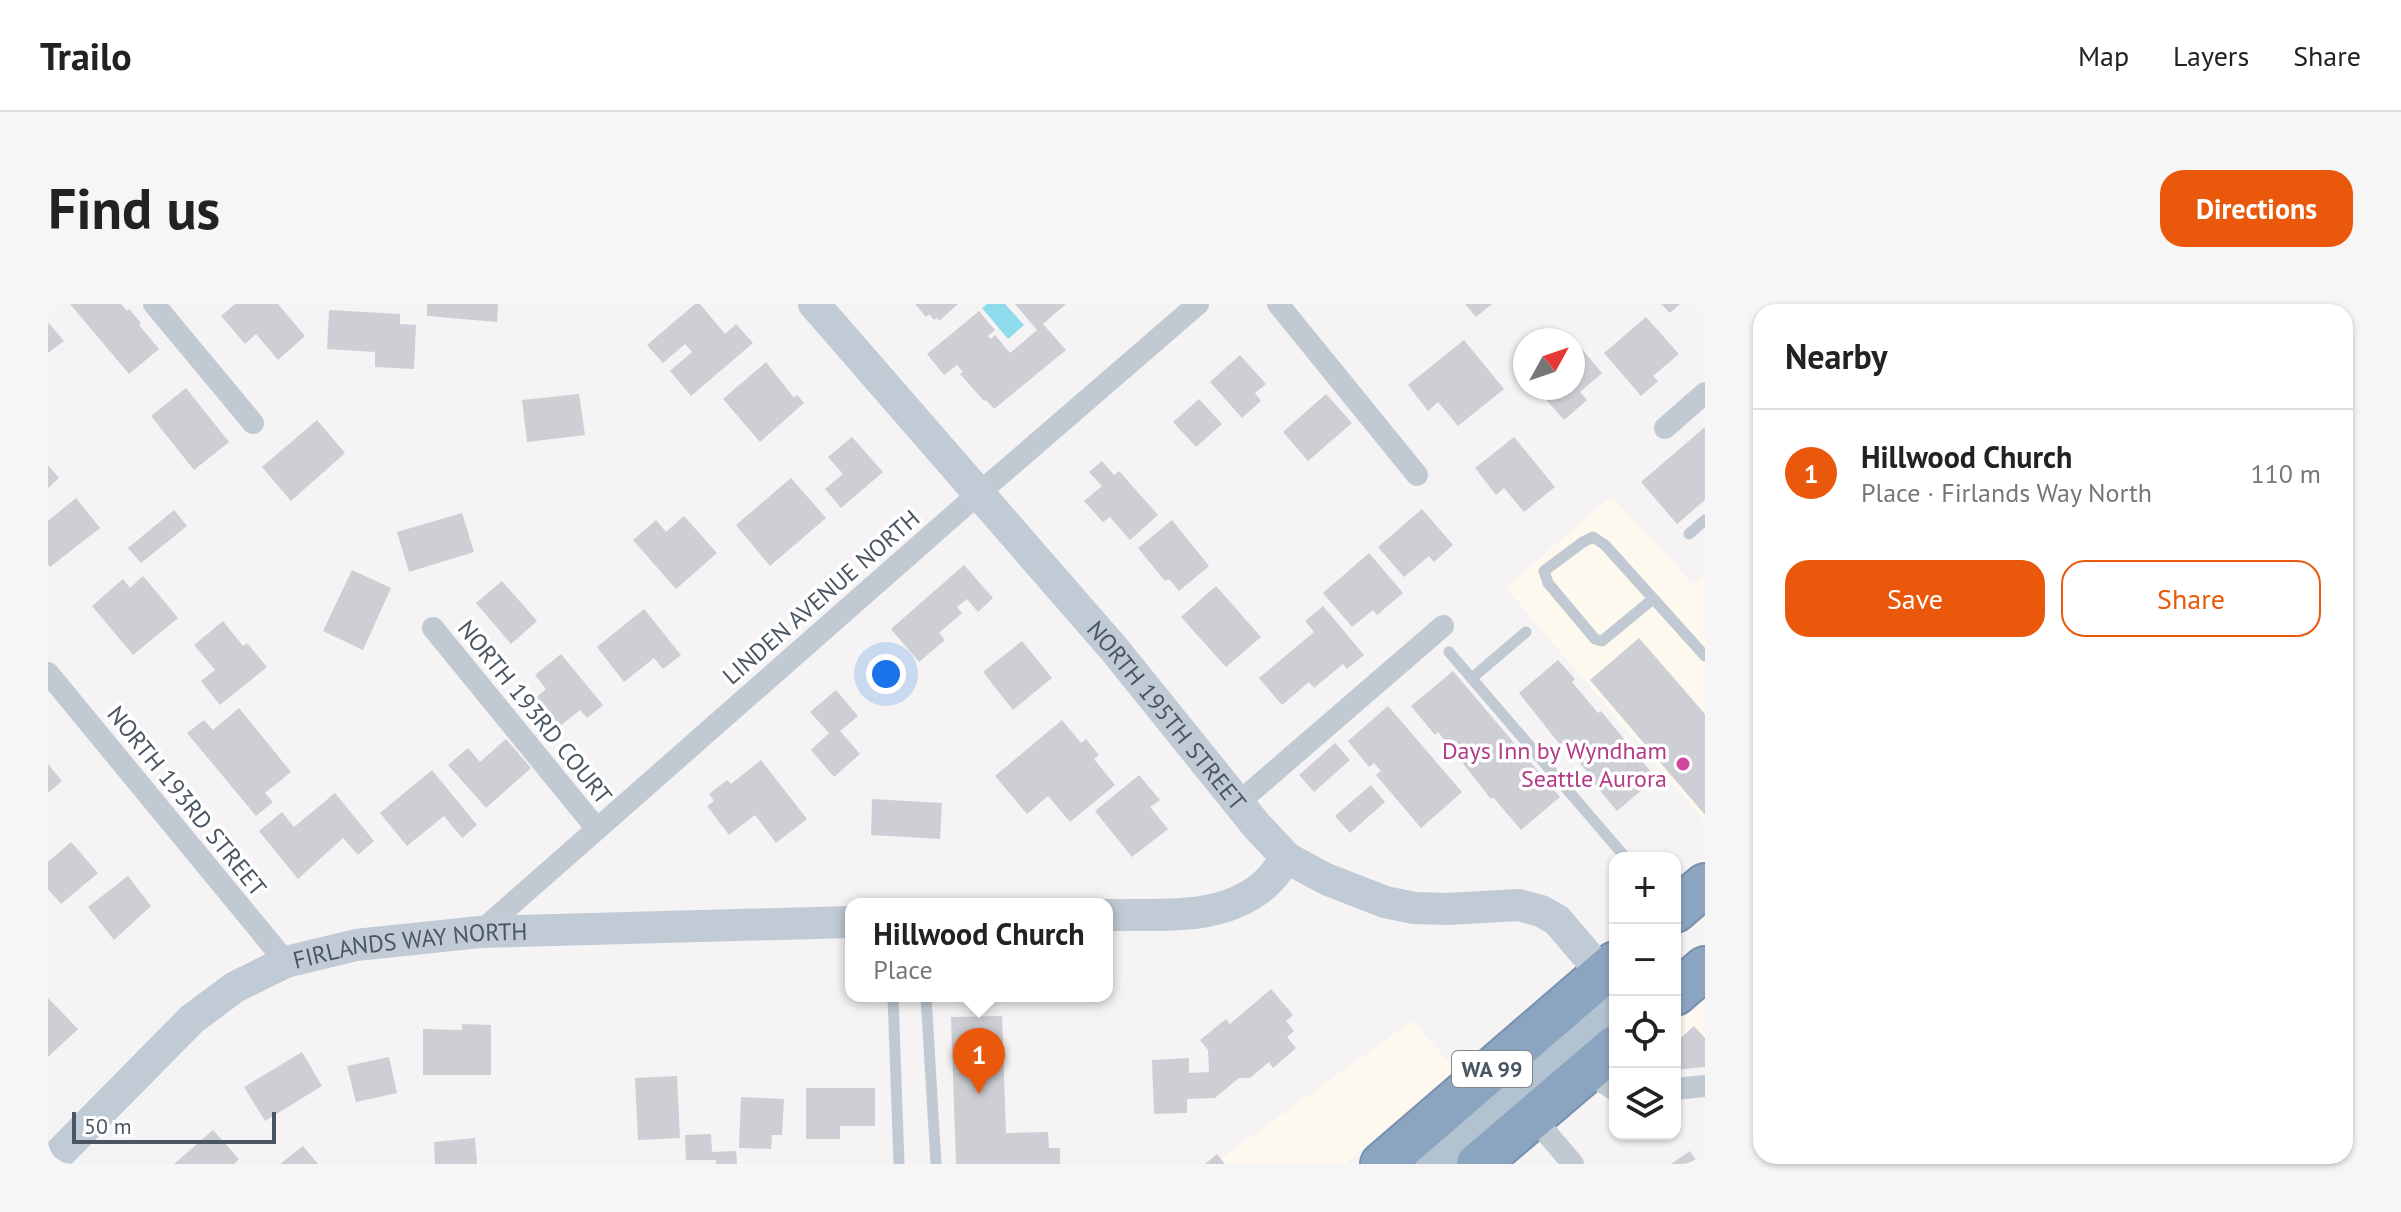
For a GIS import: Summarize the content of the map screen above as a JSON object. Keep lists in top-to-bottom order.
{
  "streets": {
    "highway": ["WA 99"],
    "street": [
      "LINDEN AVENUE NORTH",
      "NORTH 193RD COURT",
      "NORTH 195TH STREET",
      "NORTH 193RD STREET",
      "FIRLANDS WAY NORTH"
    ]
  },
  "crossings": [
    ["LINDEN AVENUE NORTH", "NORTH 193RD COURT"],
    ["LINDEN AVENUE NORTH", "NORTH 195TH STREET"],
    ["LINDEN AVENUE NORTH", "FIRLANDS WAY NORTH"],
    ["NORTH 195TH STREET", "WA 99"],
    ["NORTH 193RD STREET", "FIRLANDS WAY NORTH"]
  ],
  "places": ["Days Inn by Wyndham Seattle Aurora"],
  "scale_bar": "50 m",
  "north": "top right",
  "page": {
    "header": "Trailo",
    "nav": ["Map", "Layers", "Share"],
    "buttons": [
      "Directions",
      ["Save", "Share"]
    ],
    "title": "Find us",
    "heading": "Nearby",
    "list": [
      {
        "mark": "1",
        "name": "Hillwood Church",
        "note": "Place · Firlands Way North",
        "value": "110 m"
      }
    ],
    "map_buttons": ["+", "−"],
    "popup": ["Hillwood Church", "Place"],
    "pins": "1",
    "scale": "50 m"
  }
}
